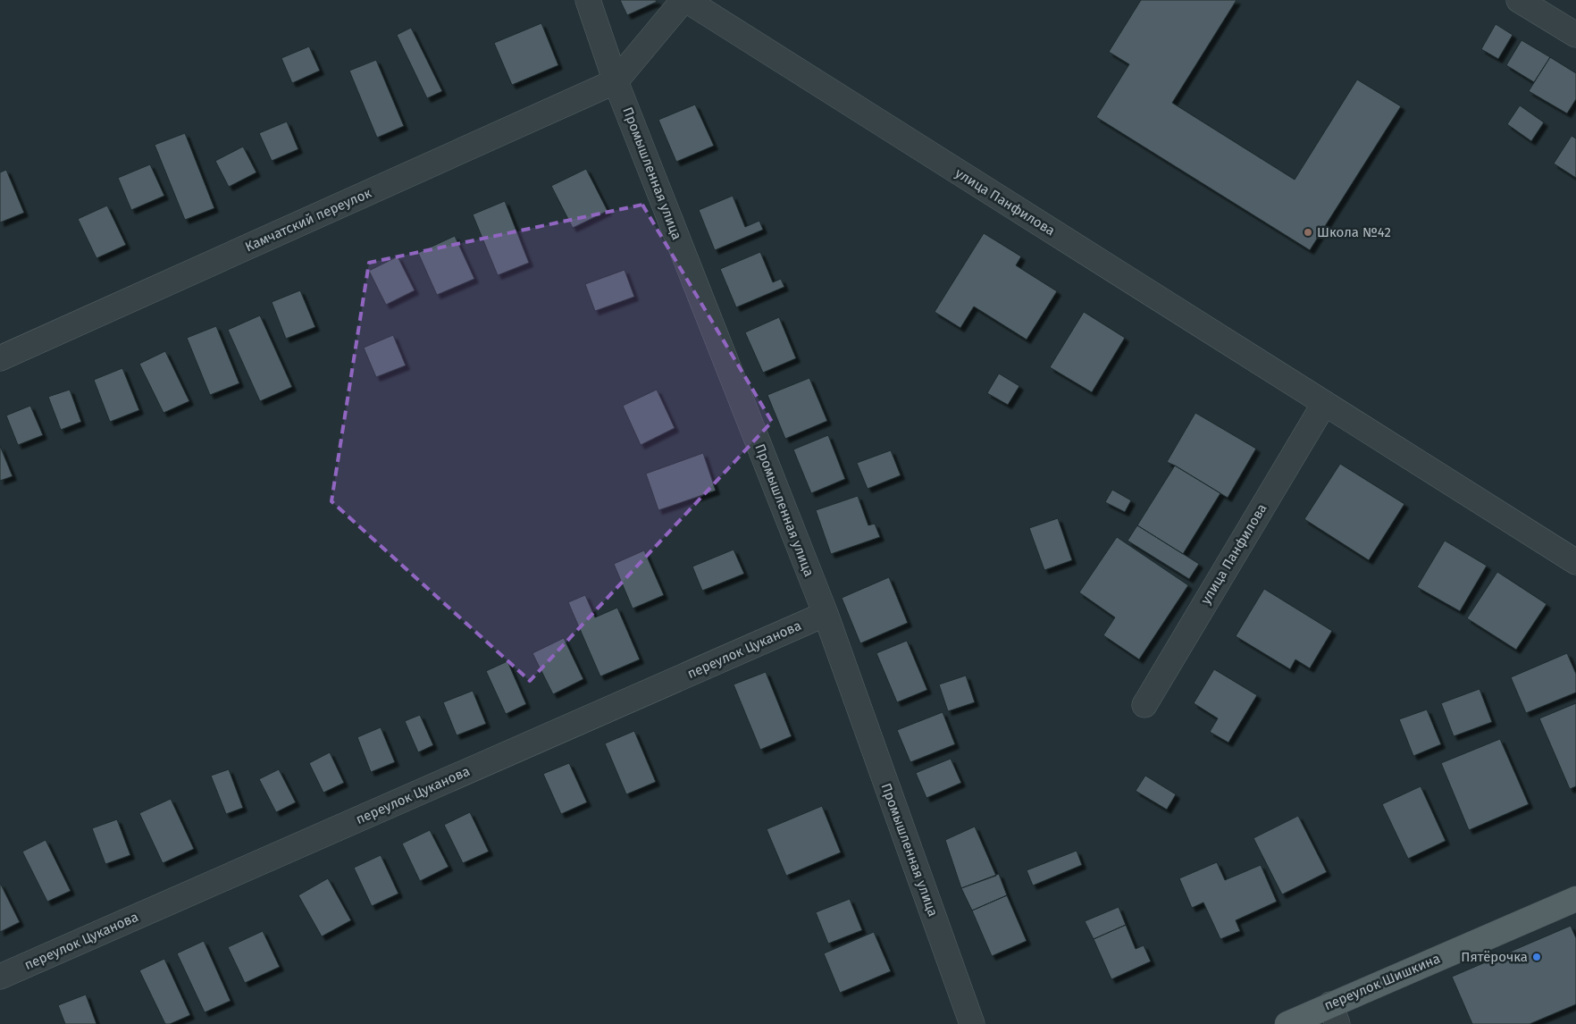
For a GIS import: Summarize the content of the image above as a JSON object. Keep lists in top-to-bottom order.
{
  "streets": {
    "main road": ["переулок Шишкина"],
    "street": [
      "Промышленная улица",
      "улица Панфилова",
      "Камчатский переулок",
      "переулок Цуканова"
    ]
  },
  "crossings": [
    ["Промышленная улица", "Камчатский переулок"],
    ["Промышленная улица", "переулок Цуканова"]
  ],
  "places": ["Школа №42", "Пятёрочка"]
}
